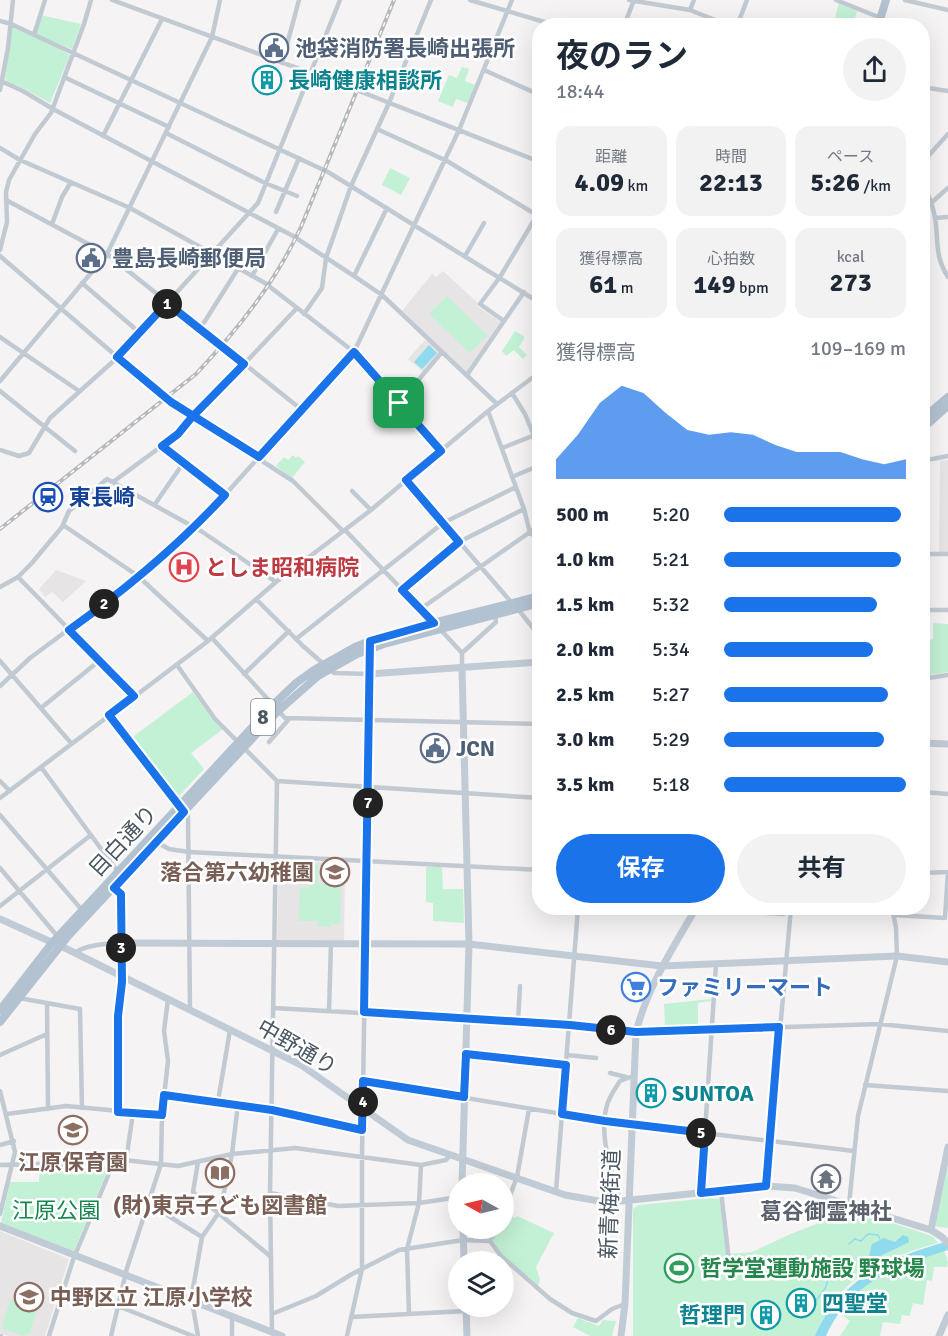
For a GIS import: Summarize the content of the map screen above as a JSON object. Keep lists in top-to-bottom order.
{
  "streets": {
    "main road": ["8", "目白通り"],
    "street": ["中野通り", "新青梅街道"]
  },
  "crossings": [
    ["目白通り", "中野通り"],
    ["中野通り", "新青梅街道"]
  ],
  "parks": ["江原公園"],
  "places": {
    "public building": ["池袋消防署長崎出張所", "豊島長崎郵便局", "JCN"],
    "building": [
      "長崎健康相談所",
      "SUNTOA",
      "四聖堂",
      "哲理門"
    ],
    "station": ["東長崎"],
    "hospital": ["としま昭和病院"],
    "school or university": ["落合第六幼稚園", "江原保育園", "中野区立 江原小学校"],
    "supermarket": ["ファミリーマート"],
    "library": ["(財)東京子ども図書館"],
    "temple": ["葛谷御霊神社"],
    "sports": ["哲学堂運動施設 野球場"]
  },
  "north": "left",
  "page": {
    "heading": ["夜のラン", "18:44"],
    "stats": [
      ["距離", "4.09 km"],
      ["時間", "22:13"],
      ["ペース", "5:26 /km"],
      ["獲得標高", "61 m"],
      ["心拍数", "149 bpm"],
      ["kcal", "273"]
    ],
    "pins": [
      "1",
      "2",
      "7",
      "3",
      "6",
      "4",
      "5"
    ],
    "chart": ["獲得標高", "109–169 m"],
    "list": [
      {
        "name": "500 m",
        "note": "5:20"
      },
      {
        "name": "1.0 km",
        "note": "5:21"
      },
      {
        "name": "1.5 km",
        "note": "5:32"
      },
      {
        "name": "2.0 km",
        "note": "5:34"
      },
      {
        "name": "2.5 km",
        "note": "5:27"
      },
      {
        "name": "3.0 km",
        "note": "5:29"
      },
      {
        "name": "3.5 km",
        "note": "5:18"
      }
    ],
    "buttons": ["保存", "共有"]
  }
}
